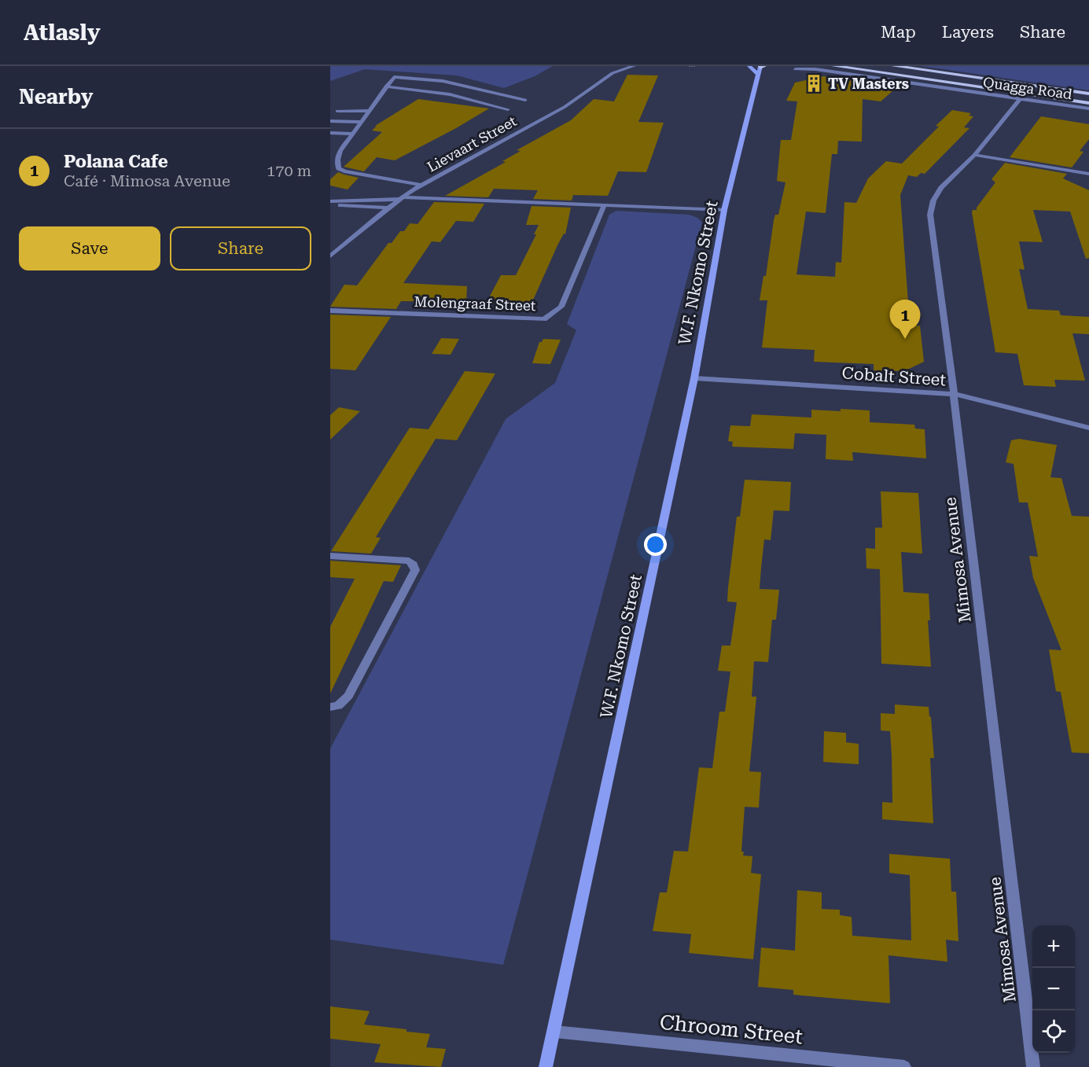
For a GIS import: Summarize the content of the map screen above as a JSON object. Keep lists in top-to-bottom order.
{
  "streets": {
    "main road": ["Quagga Road", "W.F. Nkomo Street"],
    "street": [
      "Lievaart Street",
      "Molengraaf Street",
      "Cobalt Street",
      "Mimosa Avenue",
      "Chroom Street"
    ]
  },
  "crossings": [
    ["Quagga Road", "Mimosa Avenue"],
    ["W.F. Nkomo Street", "Cobalt Street"],
    ["W.F. Nkomo Street", "Chroom Street"],
    ["Cobalt Street", "Mimosa Avenue"]
  ],
  "places": {
    "building": ["TV Masters"]
  },
  "page": {
    "header": "Atlasly",
    "nav": ["Map", "Layers", "Share"],
    "heading": "Nearby",
    "list": [
      {
        "mark": "1",
        "name": "Polana Cafe",
        "note": "Café · Mimosa Avenue",
        "value": "170 m"
      }
    ],
    "buttons": ["Save", "Share"],
    "pins": "1",
    "map_buttons": ["+", "−"]
  }
}
